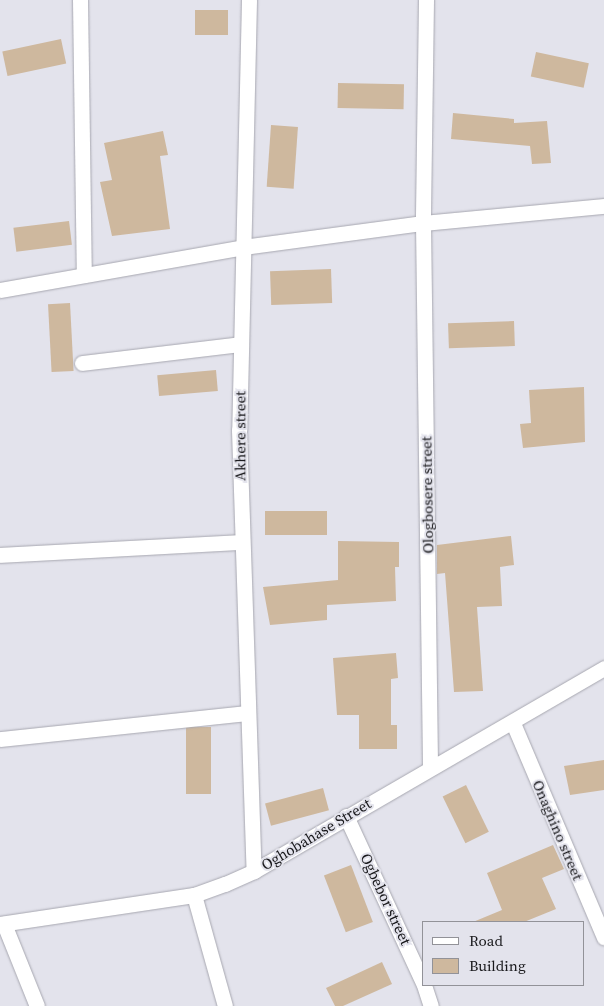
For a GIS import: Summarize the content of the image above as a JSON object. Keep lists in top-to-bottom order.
{
  "streets": {
    "street": [
      "Akhere street",
      "Ologbosere street",
      "Onaghino street",
      "Oghobahase Street",
      "Ogbebor street"
    ]
  },
  "crossings": [
    ["Akhere street", "Oghobahase Street"],
    ["Ologbosere street", "Oghobahase Street"],
    ["Onaghino street", "Oghobahase Street"],
    ["Oghobahase Street", "Ogbebor street"]
  ],
  "legend": ["Road", "Building"]
}
